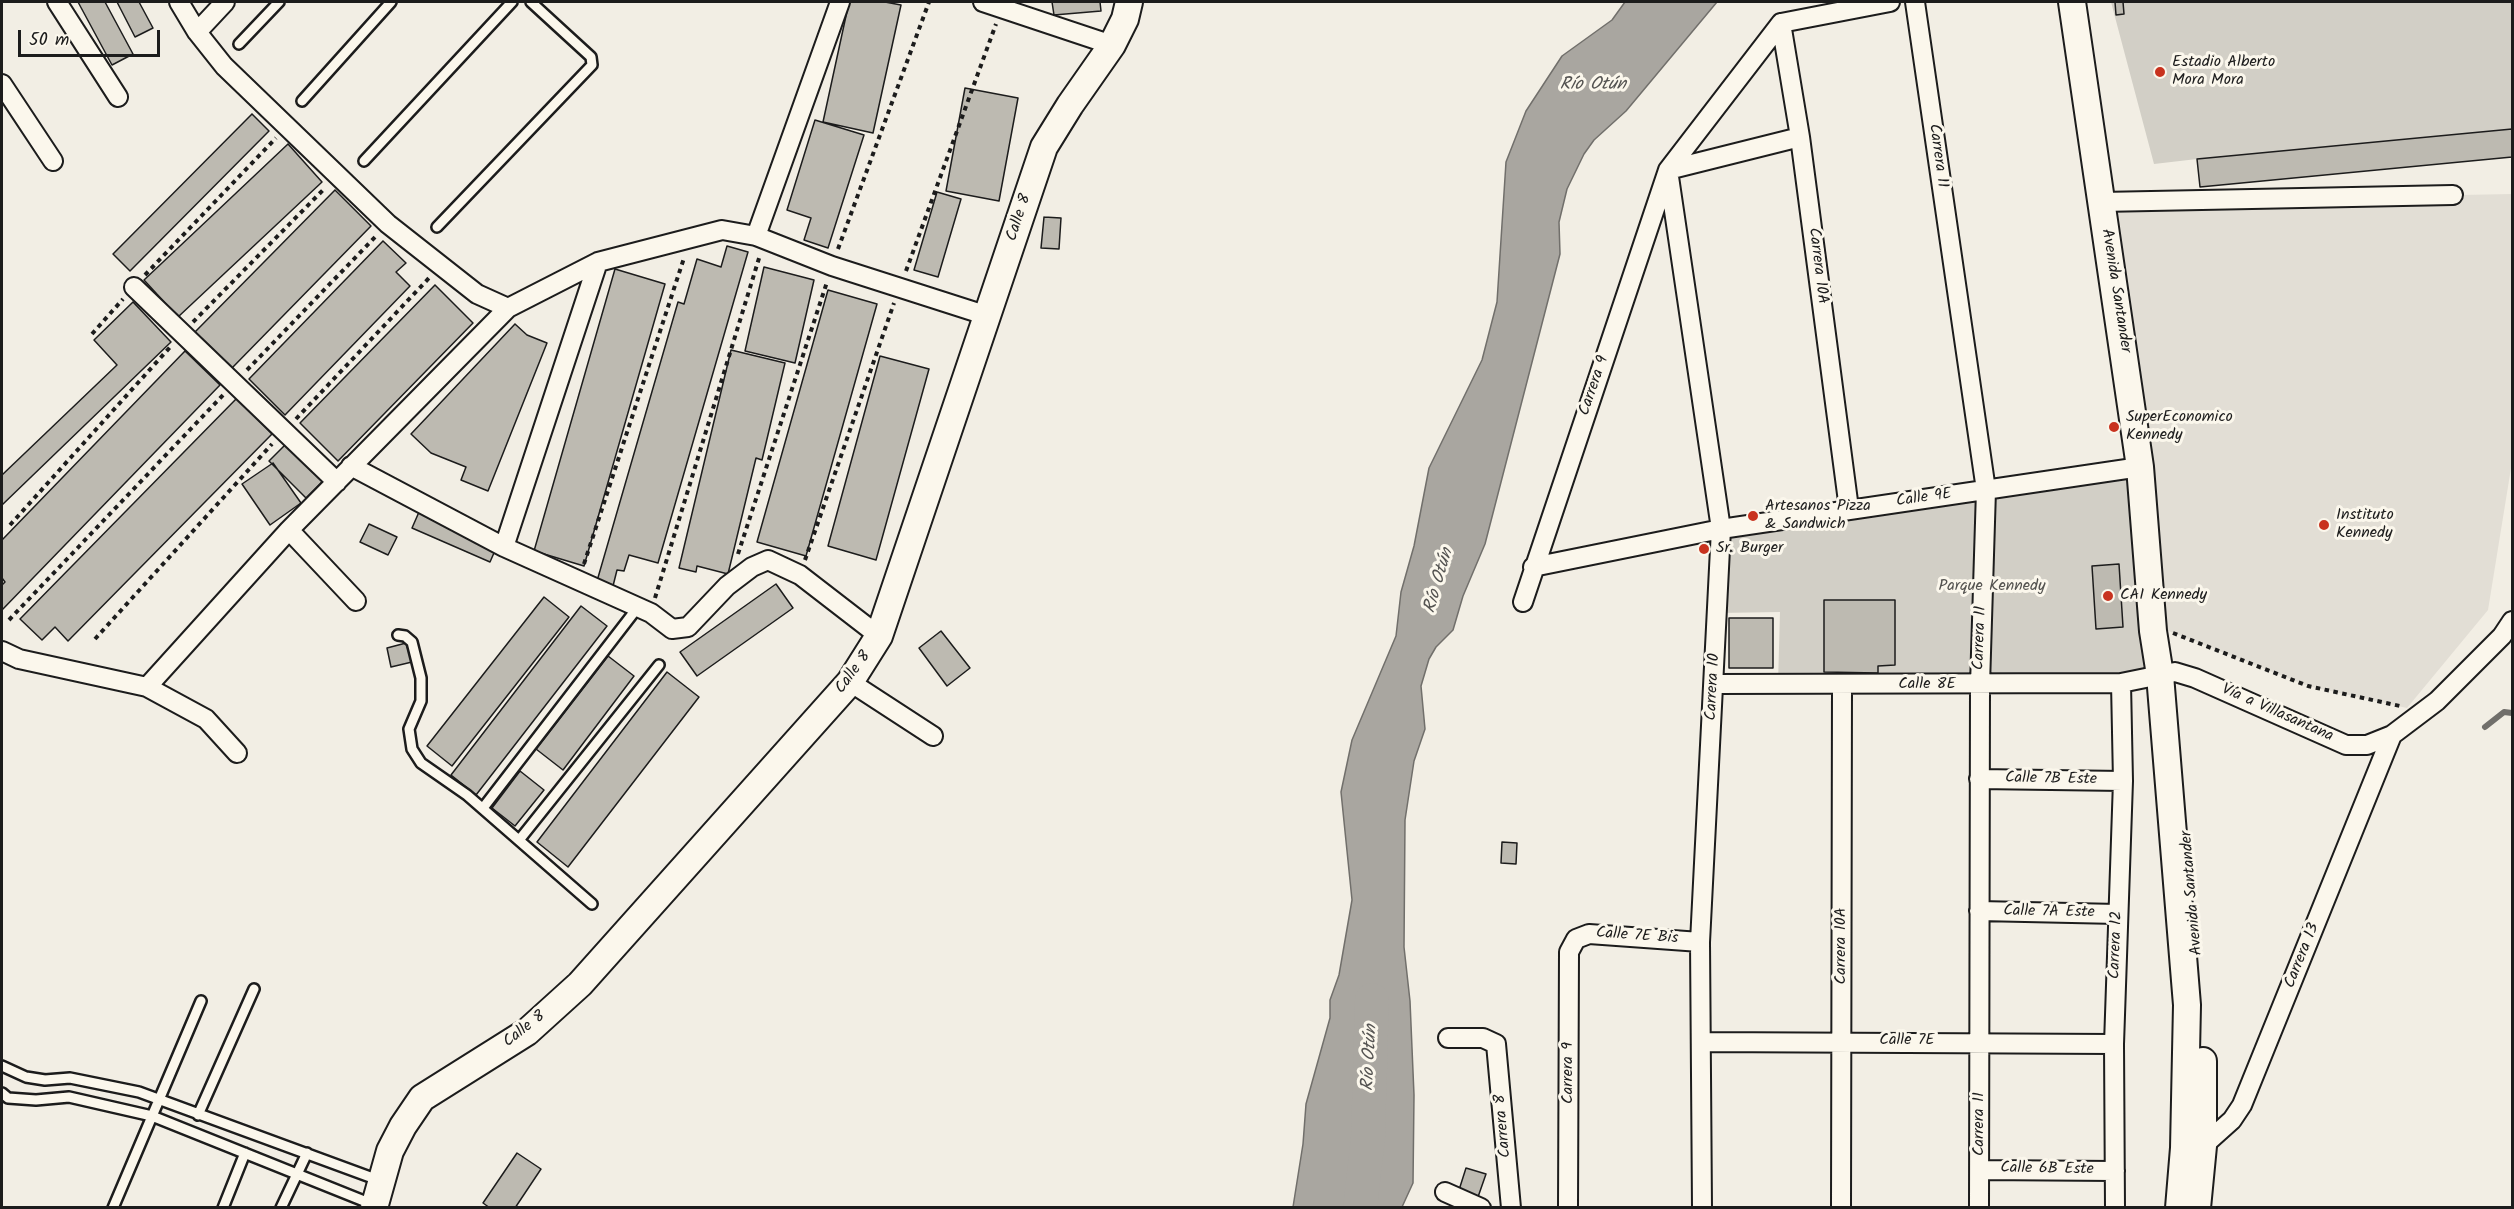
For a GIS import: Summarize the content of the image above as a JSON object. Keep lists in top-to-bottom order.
{
  "streets": {
    "street": [
      "Carrera 11",
      "Calle 8",
      "Carrera 10A",
      "Avenida Santander",
      "Carrera 9",
      "Calle 9E",
      "Calle 8E",
      "Carrera 10",
      "Vía a Villasantana",
      "Calle 7B Este",
      "Calle 7A Este",
      "Calle 7E Bis",
      "Carrera 12",
      "Carrera 13",
      "Calle 7E",
      "Carrera 8",
      "Calle 6B Este"
    ]
  },
  "crossings": [
    ["Carrera 11", "Calle 9E"],
    ["Carrera 11", "Calle 8E"],
    ["Carrera 11", "Calle 7B Este"],
    ["Carrera 11", "Calle 7A Este"],
    ["Carrera 11", "Calle 7E"],
    ["Carrera 11", "Calle 6B Este"],
    ["Carrera 10A", "Carrera 9"],
    ["Carrera 10A", "Calle 9E"],
    ["Carrera 10A", "Calle 8E"],
    ["Carrera 10A", "Calle 7E"],
    ["Avenida Santander", "Calle 9E"],
    ["Avenida Santander", "Calle 8E"],
    ["Avenida Santander", "Vía a Villasantana"],
    ["Avenida Santander", "Carrera 13"],
    ["Carrera 9", "Calle 9E"],
    ["Carrera 9", "Carrera 10"],
    ["Carrera 9", "Calle 7E Bis"],
    ["Calle 9E", "Carrera 10"],
    ["Calle 8E", "Carrera 10"],
    ["Calle 8E", "Vía a Villasantana"],
    ["Calle 8E", "Carrera 12"],
    ["Carrera 10", "Calle 7E Bis"],
    ["Carrera 10", "Calle 7E"],
    ["Vía a Villasantana", "Carrera 13"],
    ["Calle 7B Este", "Carrera 12"],
    ["Calle 7A Este", "Carrera 12"],
    ["Carrera 12", "Calle 7E"],
    ["Carrera 12", "Calle 6B Este"]
  ],
  "water": ["Río Otún"],
  "parks": ["Parque Kennedy"],
  "places": [
    "Estadio Alberto Mora Mora",
    "SuperEconomico Kennedy",
    "Artesanos Pizza & Sandwich",
    "Instituto Kennedy",
    "Sr. Burger",
    "CAI Kennedy"
  ],
  "scale_bar": "50 m"
}
